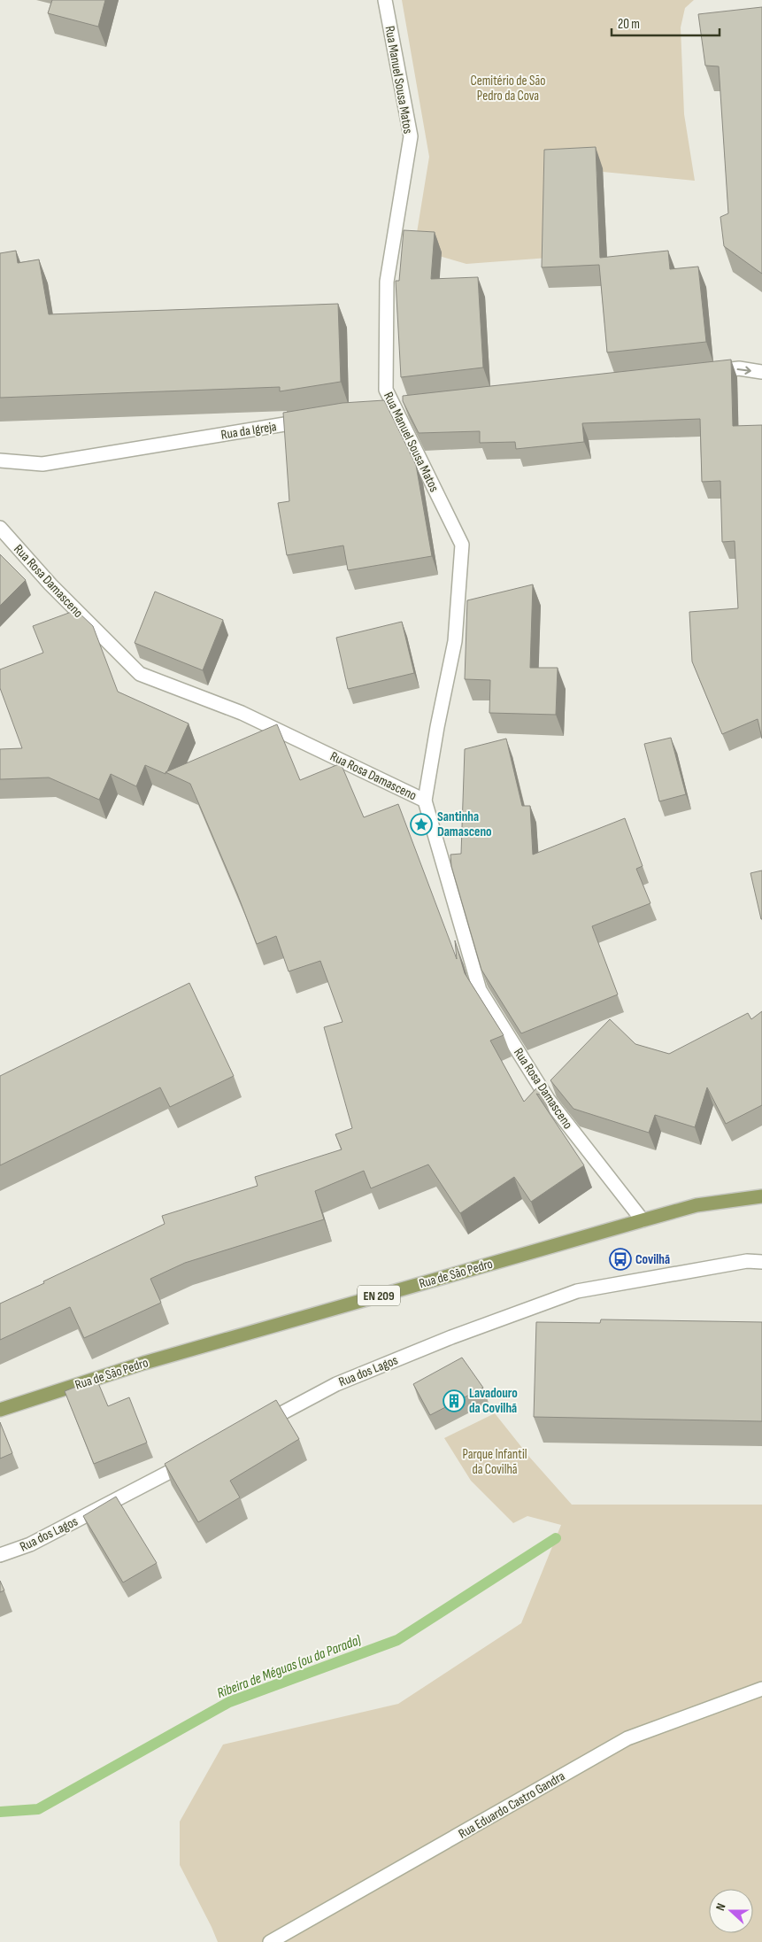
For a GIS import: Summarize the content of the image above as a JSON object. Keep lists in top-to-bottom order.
{
  "streets": {
    "main road": ["Rua de São Pedro", "EN 209"],
    "street": [
      "Rua Manuel Sousa Matos",
      "Rua da Igreja",
      "Rua Rosa Damasceno",
      "Rua dos Lagos",
      "Rua Eduardo Castro Gandra"
    ]
  },
  "crossings": [
    ["Rua Manuel Sousa Matos", "Rua Rosa Damasceno"],
    ["Rua Rosa Damasceno", "Rua de São Pedro"]
  ],
  "water": ["Ribeira de Méguas (ou da Parada)"],
  "parks": ["Cemitério de São Pedro da Cova", "Parque Infantil da Covilhã"],
  "places": {
    "place": ["Santinha Damasceno"],
    "bus stop": ["Covilhã"],
    "building": ["Lavadouro da Covilhã"]
  },
  "scale_bar": "20 m",
  "north": "left"
}
